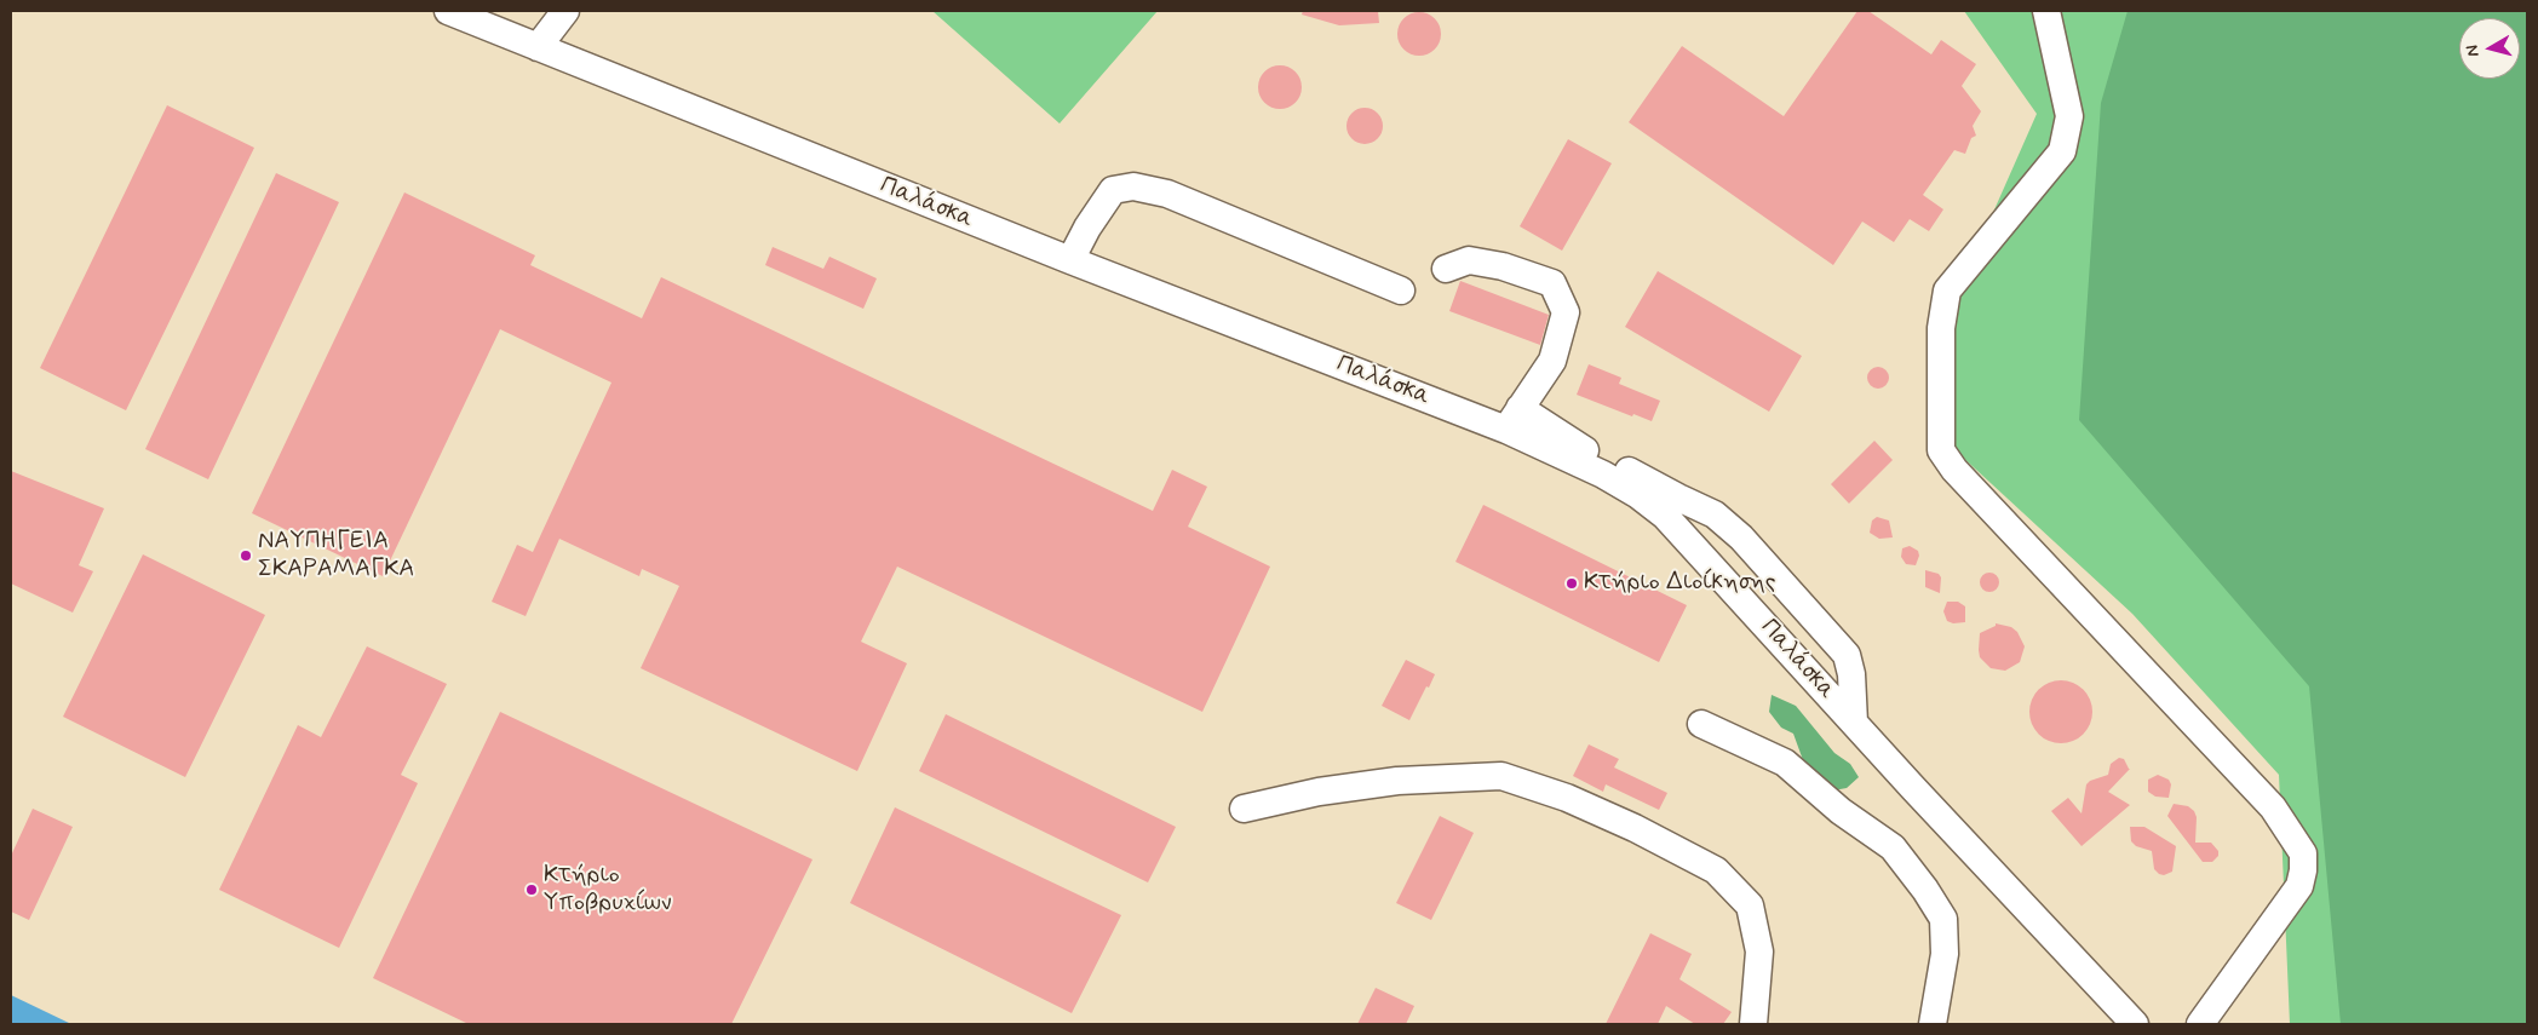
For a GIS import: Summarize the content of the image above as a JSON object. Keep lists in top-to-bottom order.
{
  "streets": {
    "street": ["Παλάσκα"]
  },
  "places": ["ΝΑΥΠΗΓΕΙΑ ΣΚΑΡΑΜΑΓΚΑ", "Κτήριο Διοίκησης", "Κτήριο Υποβρυχίων"],
  "north": "left"
}
